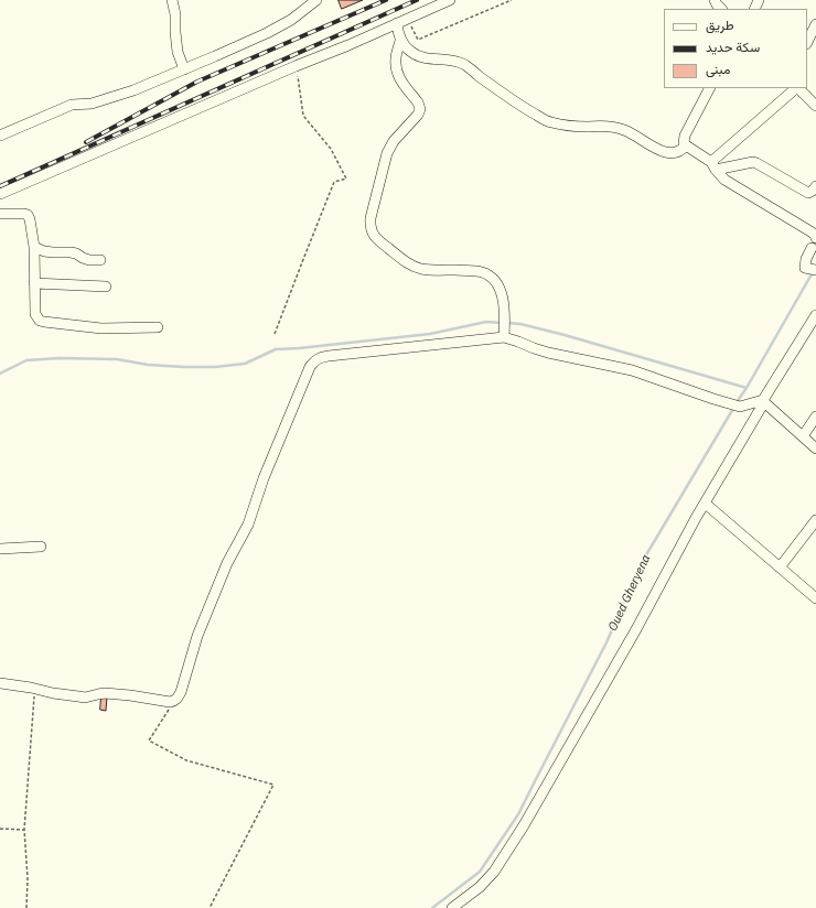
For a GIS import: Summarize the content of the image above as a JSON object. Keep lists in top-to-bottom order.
{
  "water": ["Oued Gheryena"],
  "legend": ["طريق", "سكة حديد", "مبنى"]
}
